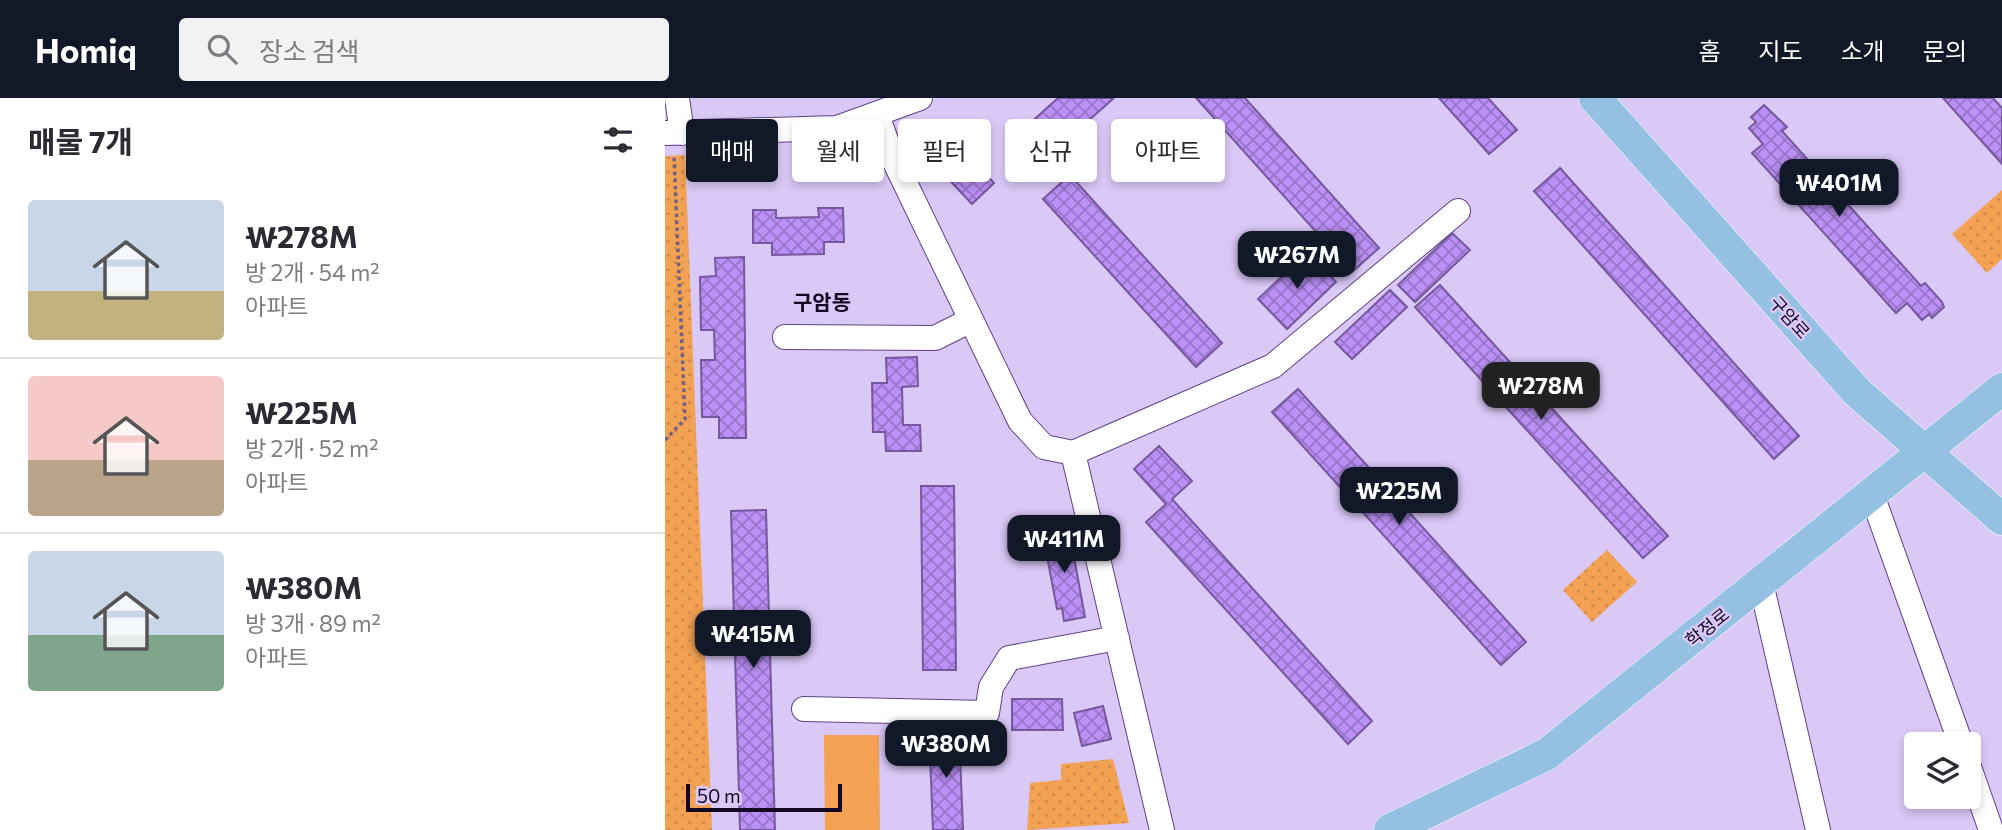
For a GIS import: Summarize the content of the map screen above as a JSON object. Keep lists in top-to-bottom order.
{
  "streets": {
    "main road": ["구암로", "학정로"]
  },
  "crossings": [
    ["구암로", "학정로"]
  ],
  "districts": ["구암동"],
  "scale_bar": "50 m",
  "page": {
    "header": "Homiq",
    "search": "장소 검색",
    "nav": [
      "홈",
      "지도",
      "소개",
      "문의"
    ],
    "heading": "매물 7개",
    "chip": [
      "매매",
      "월세",
      "필터",
      "신규",
      "아파트"
    ],
    "price": [
      "₩401M",
      "₩267M",
      "₩278M",
      "₩225M",
      "₩411M",
      "₩415M",
      "₩380M"
    ],
    "list": [
      {
        "name": "₩278M",
        "note": "방 2개 · 54 m² · 아파트"
      },
      {
        "name": "₩225M",
        "note": "방 2개 · 52 m² · 아파트"
      },
      {
        "name": "₩380M",
        "note": "방 3개 · 89 m² · 아파트"
      }
    ],
    "scale": "50 m"
  }
}
